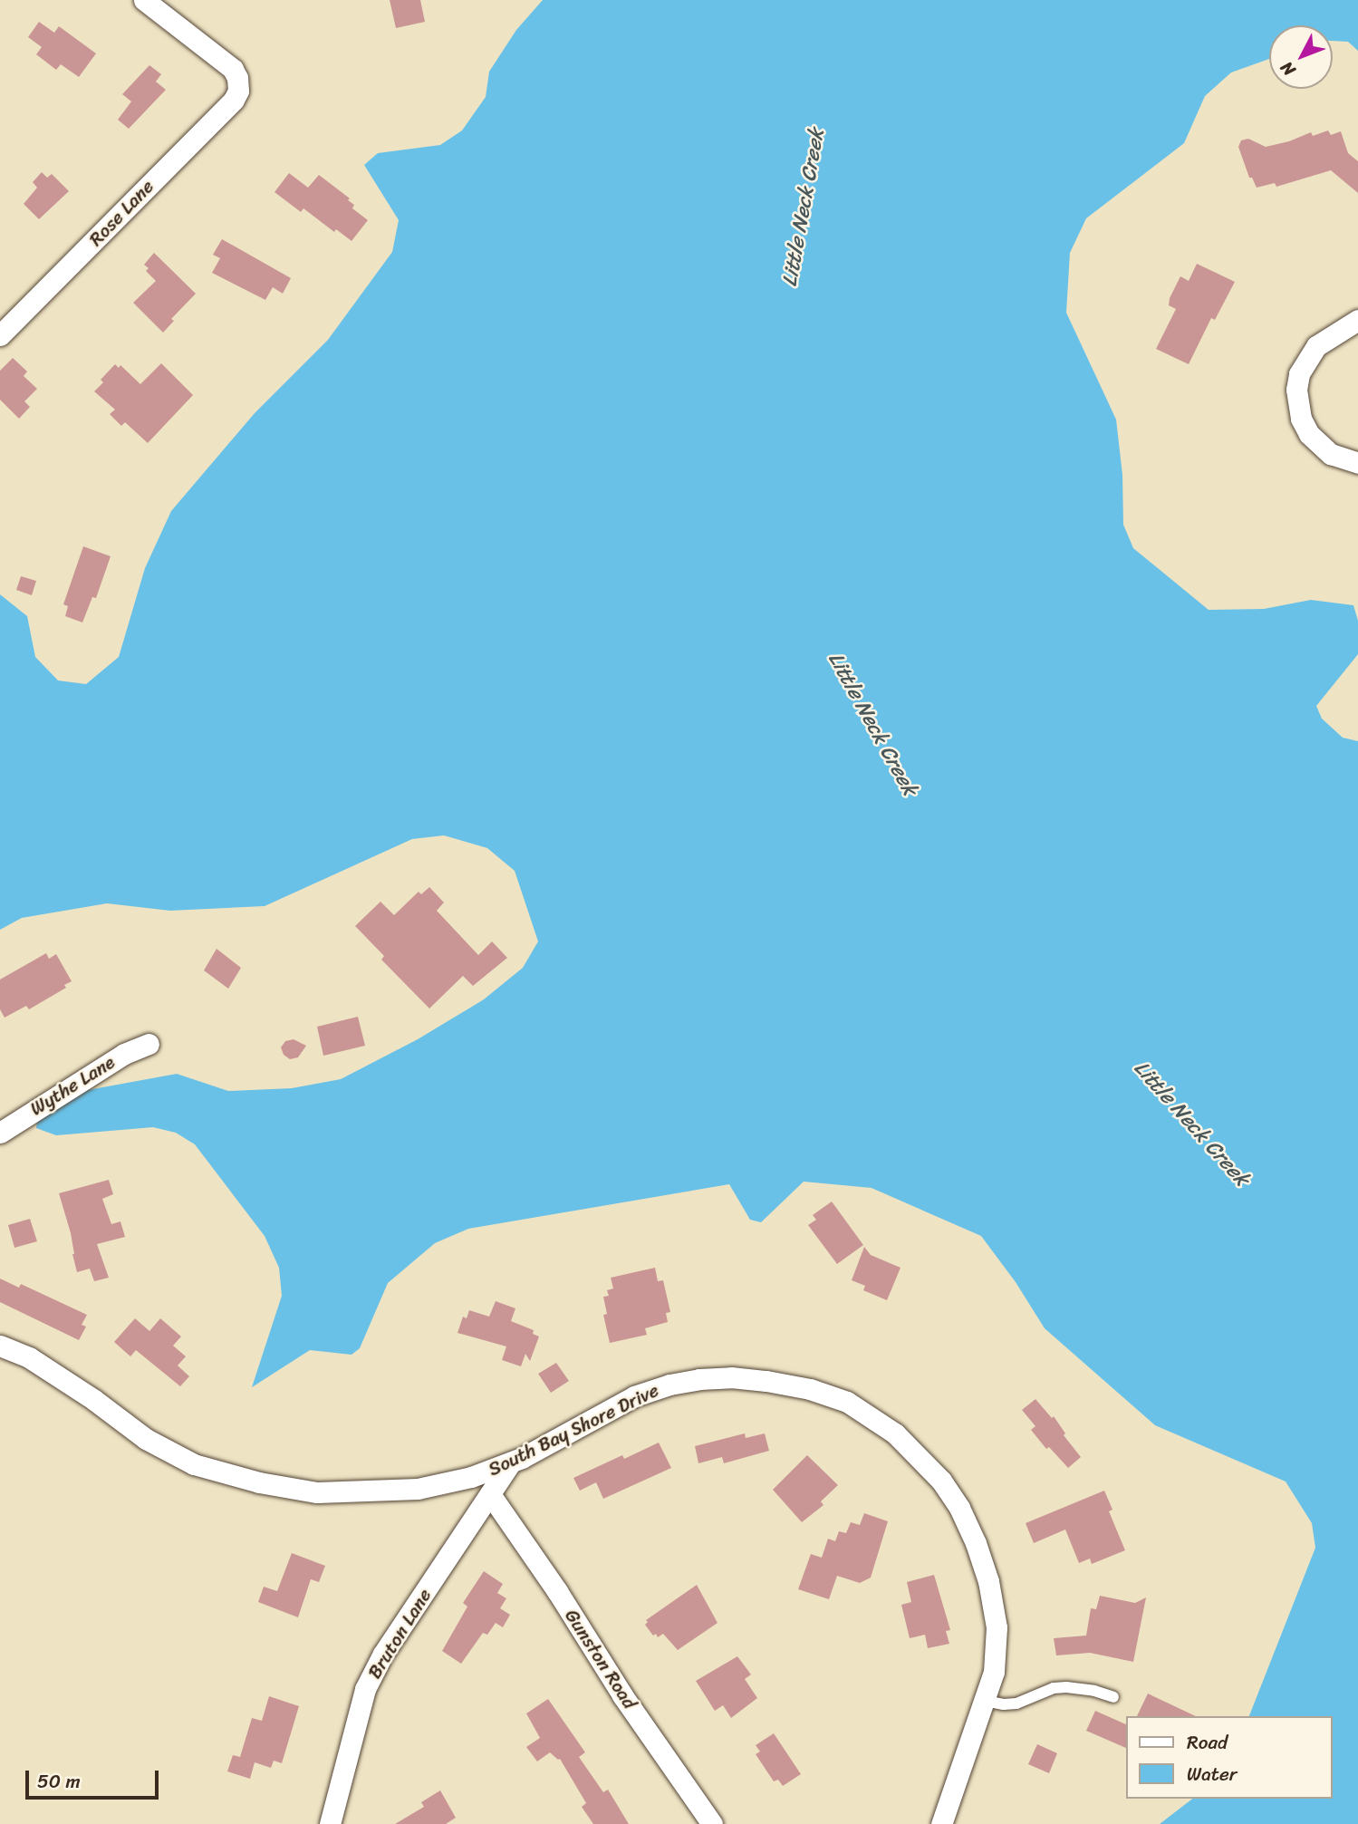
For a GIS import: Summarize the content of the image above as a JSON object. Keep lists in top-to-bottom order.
{
  "streets": {
    "street": [
      "Rose Lane",
      "Wythe Lane",
      "South Bay Shore Drive",
      "Bruton Lane",
      "Gunston Road"
    ]
  },
  "crossings": [
    ["South Bay Shore Drive", "Bruton Lane"],
    ["Bruton Lane", "Gunston Road"]
  ],
  "water": ["Little Neck Creek"],
  "legend": ["Road", "Water"],
  "scale_bar": "50 m",
  "north": "bottom left"
}
